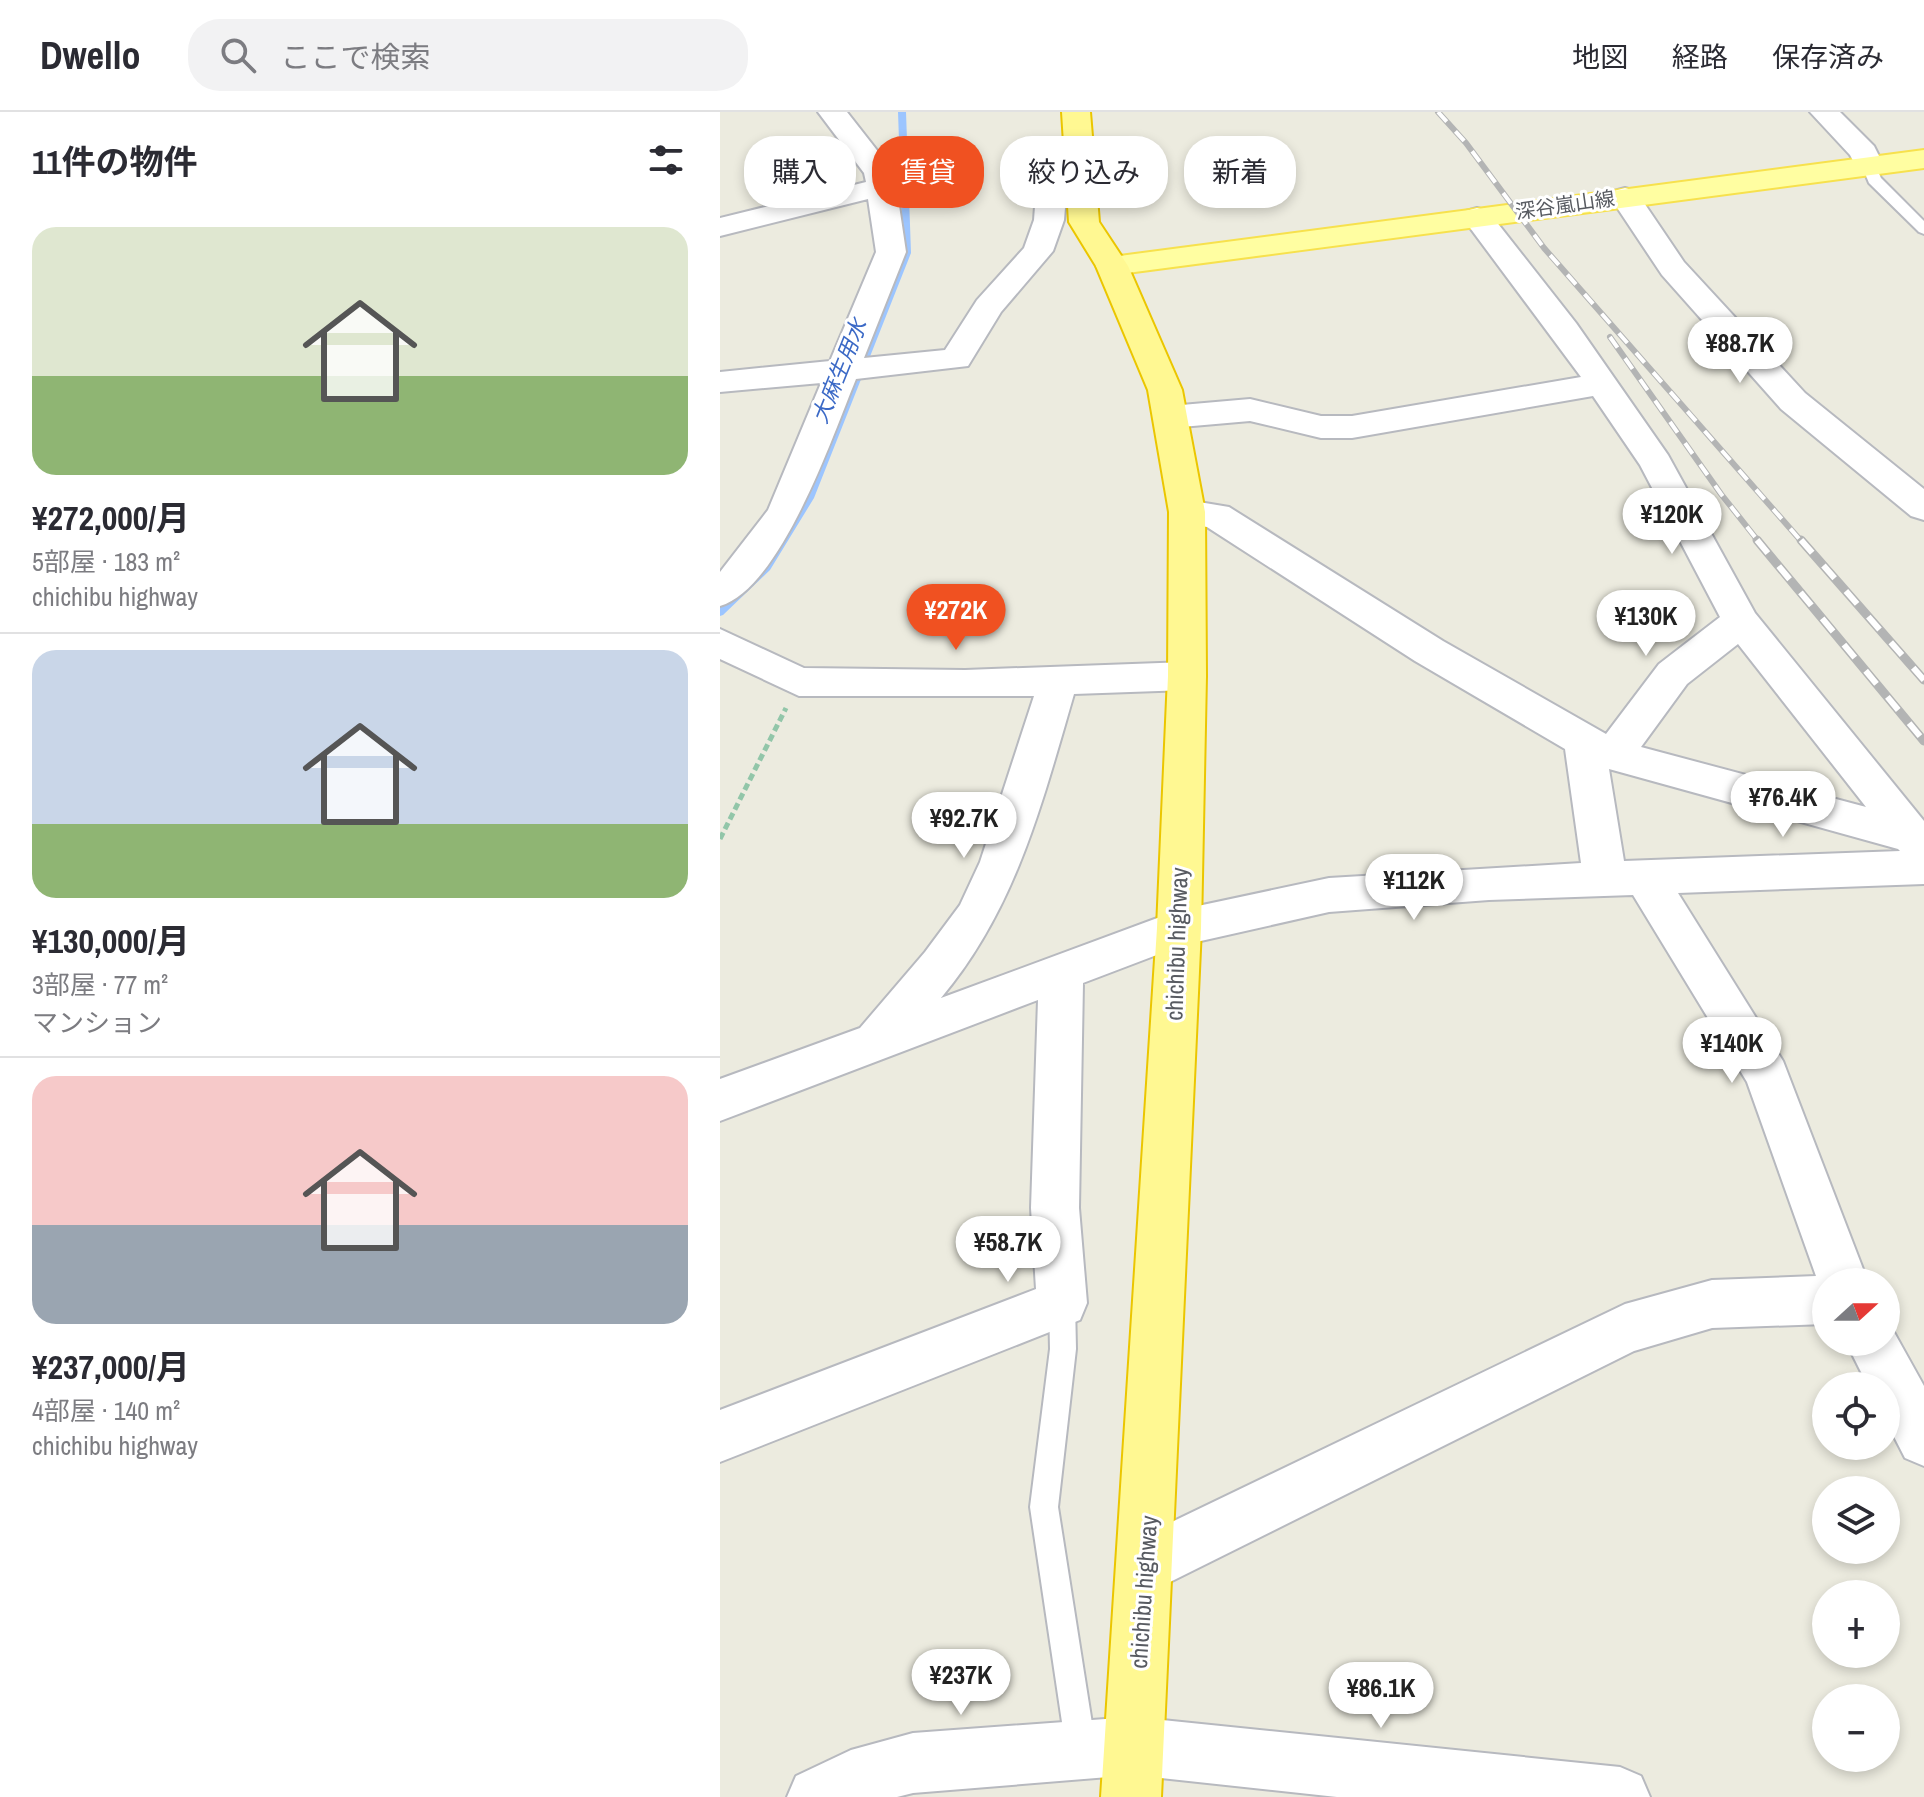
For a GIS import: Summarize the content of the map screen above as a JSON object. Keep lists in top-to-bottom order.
{
  "streets": {
    "highway": ["chichibu highway"],
    "main road": ["深谷嵐山線"]
  },
  "crossings": [
    ["深谷嵐山線", "chichibu highway"]
  ],
  "water": ["大麻生用水"],
  "north": "right",
  "page": {
    "header": "Dwello",
    "search": "ここで検索",
    "nav": ["地図", "経路", "保存済み"],
    "heading": "11件の物件",
    "chip": [
      "購入",
      "賃貸",
      "絞り込み",
      "新着"
    ],
    "list": [
      {
        "name": "¥272,000/月",
        "note": "5部屋 · 183 m² · chichibu highway"
      },
      {
        "name": "¥130,000/月",
        "note": "3部屋 · 77 m² · マンション"
      },
      {
        "name": "¥237,000/月",
        "note": "4部屋 · 140 m² · chichibu highway"
      }
    ],
    "price": [
      "¥88.7K",
      "¥120K",
      "¥272K",
      "¥130K",
      "¥76.4K",
      "¥92.7K",
      "¥112K",
      "¥140K",
      "¥58.7K",
      "¥237K",
      "¥86.1K"
    ],
    "map_buttons": ["+", "−"]
  }
}
